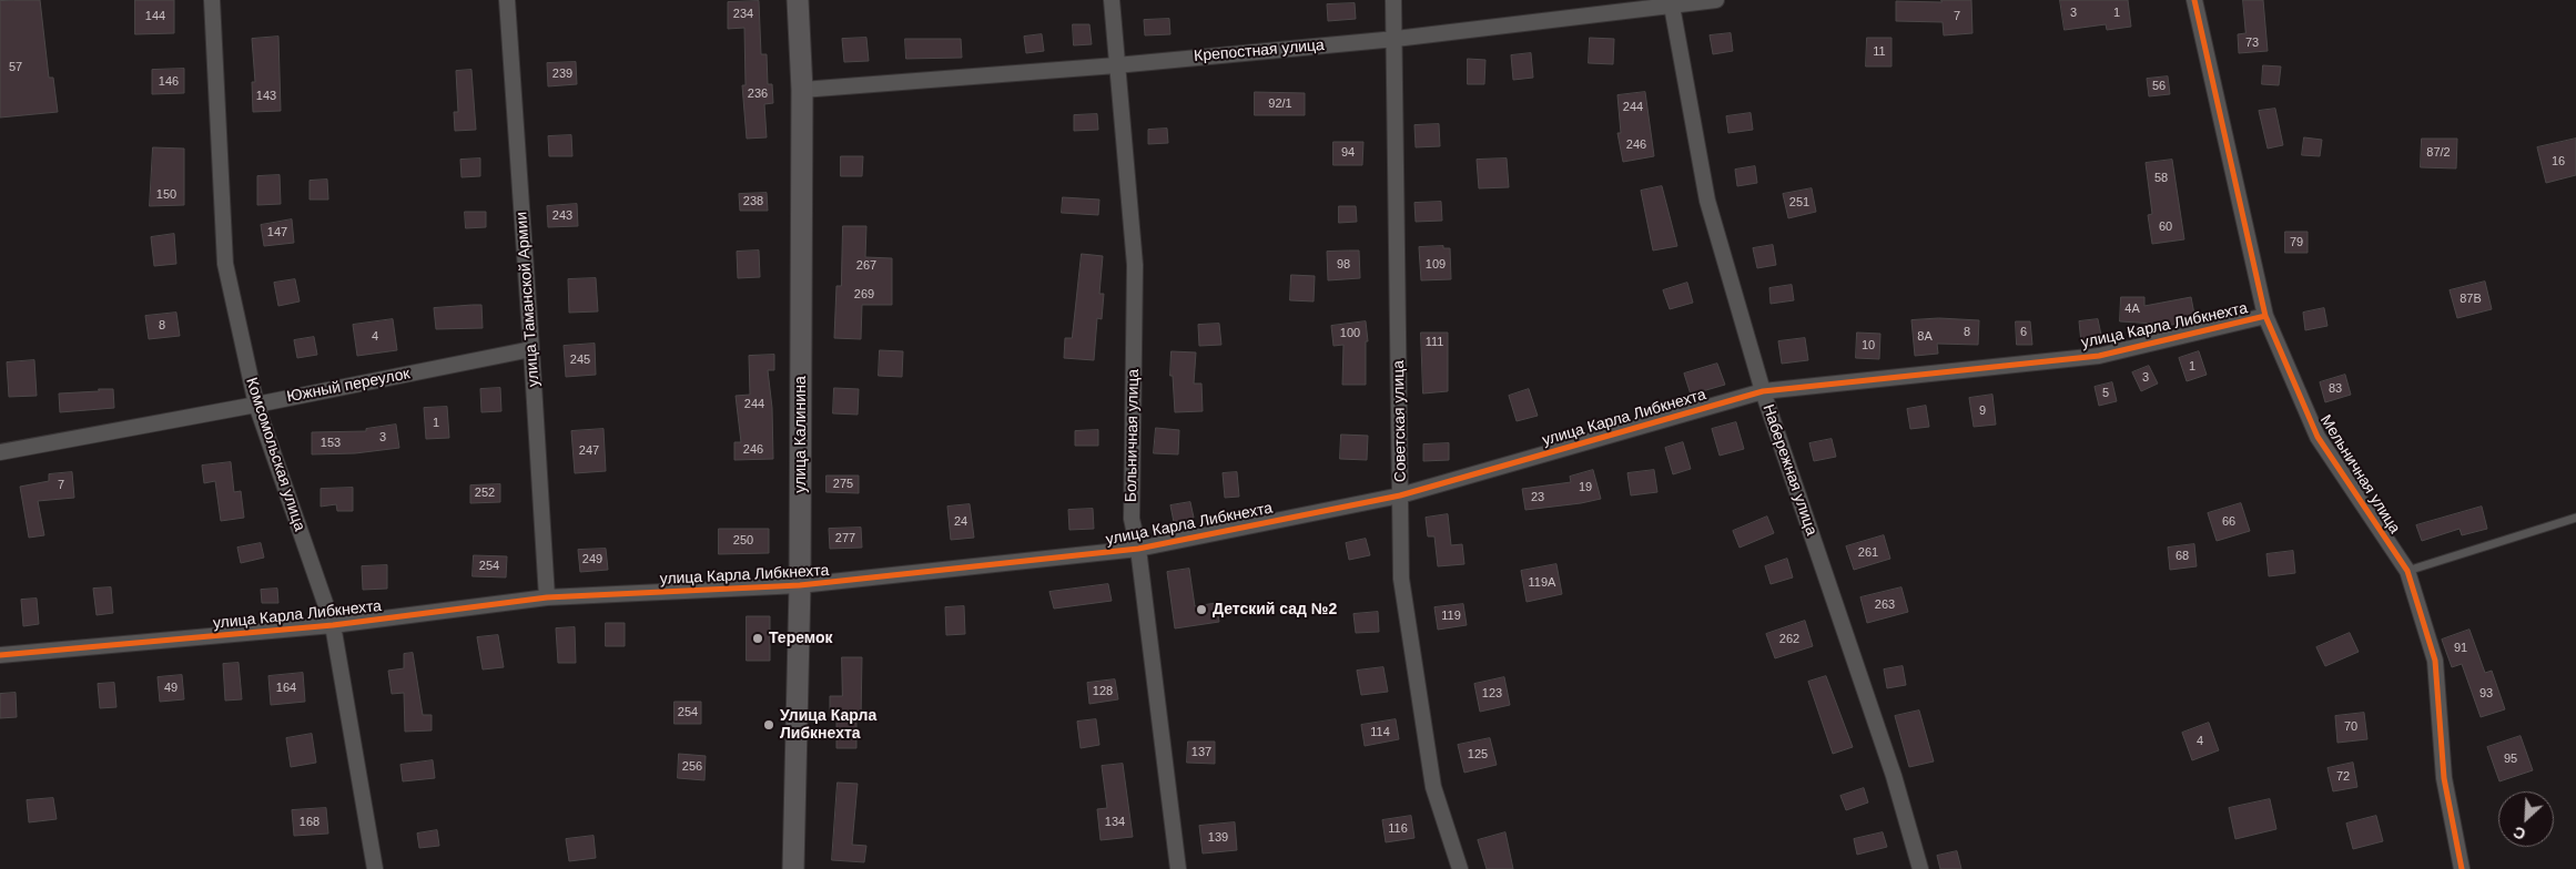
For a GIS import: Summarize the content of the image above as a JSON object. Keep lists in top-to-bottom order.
{
  "streets": {
    "street": [
      "Крепостная улица",
      "улица Таманской Армии",
      "улица Карла Либкнехта",
      "Южный переулок",
      "Советская улица",
      "улица Калинина",
      "Больничная улица",
      "Комсомольская улица",
      "Набережная улица",
      "Мельничная улица"
    ]
  },
  "crossings": [
    ["Крепостная улица", "Советская улица"],
    ["Крепостная улица", "улица Калинина"],
    ["Крепостная улица", "Больничная улица"],
    ["Крепостная улица", "Набережная улица"],
    ["улица Таманской Армии", "улица Карла Либкнехта"],
    ["улица Таманской Армии", "Южный переулок"],
    ["улица Карла Либкнехта", "Советская улица"],
    ["улица Карла Либкнехта", "улица Калинина"],
    ["улица Карла Либкнехта", "Больничная улица"],
    ["улица Карла Либкнехта", "Комсомольская улица"],
    ["улица Карла Либкнехта", "Набережная улица"],
    ["улица Карла Либкнехта", "Мельничная улица"],
    ["Южный переулок", "Комсомольская улица"]
  ],
  "places": ["Детский сад №2", "Теремок", "Улица Карла Либкнехта"],
  "house_numbers": [
    "3",
    "1",
    "234",
    "144",
    "7",
    "73",
    "11",
    "57",
    "239",
    "146",
    "56",
    "236",
    "143",
    "92/1",
    "244",
    "246",
    "94",
    "87/2",
    "16",
    "58",
    "150",
    "238",
    "251",
    "243",
    "60",
    "147",
    "79",
    "98",
    "109",
    "267",
    "269",
    "87В",
    "4А",
    "8",
    "8",
    "6",
    "100",
    "4",
    "8А",
    "111",
    "10",
    "245",
    "1",
    "3",
    "83",
    "5",
    "244",
    "9",
    "1",
    "3",
    "153",
    "246",
    "247",
    "275",
    "7",
    "19",
    "252",
    "23",
    "24",
    "66",
    "277",
    "250",
    "261",
    "68",
    "249",
    "254",
    "119А",
    "263",
    "119",
    "262",
    "91",
    "49",
    "164",
    "128",
    "123",
    "93",
    "254",
    "70",
    "114",
    "4",
    "137",
    "125",
    "95",
    "256",
    "72",
    "168",
    "134",
    "116",
    "139"
  ],
  "north": "bottom left"
}
